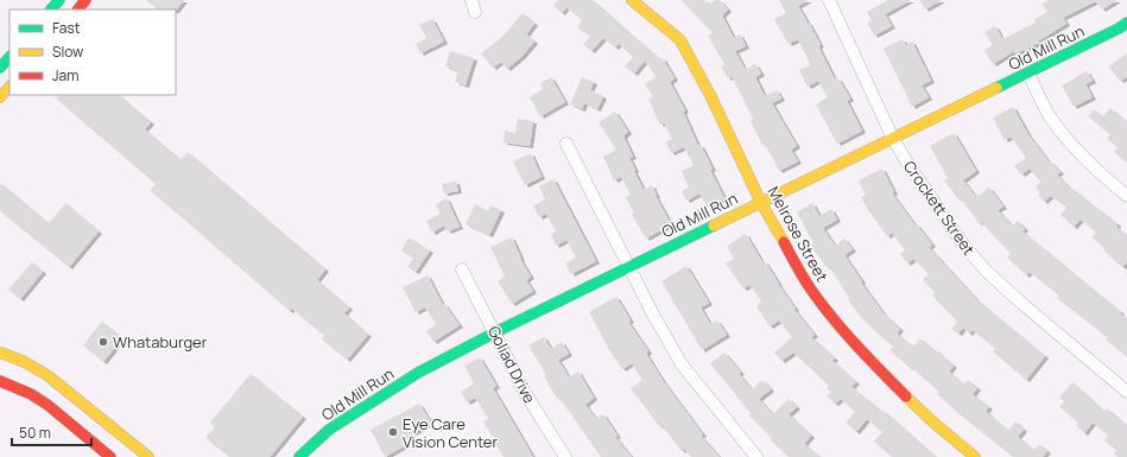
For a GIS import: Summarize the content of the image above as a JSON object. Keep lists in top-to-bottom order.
{
  "streets": {
    "street": [
      "Old Mill Run",
      "Crockett Street",
      "Melrose Street",
      "Goliad Drive"
    ]
  },
  "crossings": [
    ["Old Mill Run", "Crockett Street"],
    ["Old Mill Run", "Melrose Street"],
    ["Old Mill Run", "Goliad Drive"]
  ],
  "places": ["Whataburger", "Eye Care Vision Center"],
  "legend": ["Fast", "Slow", "Jam"],
  "scale_bar": "50 m"
}
